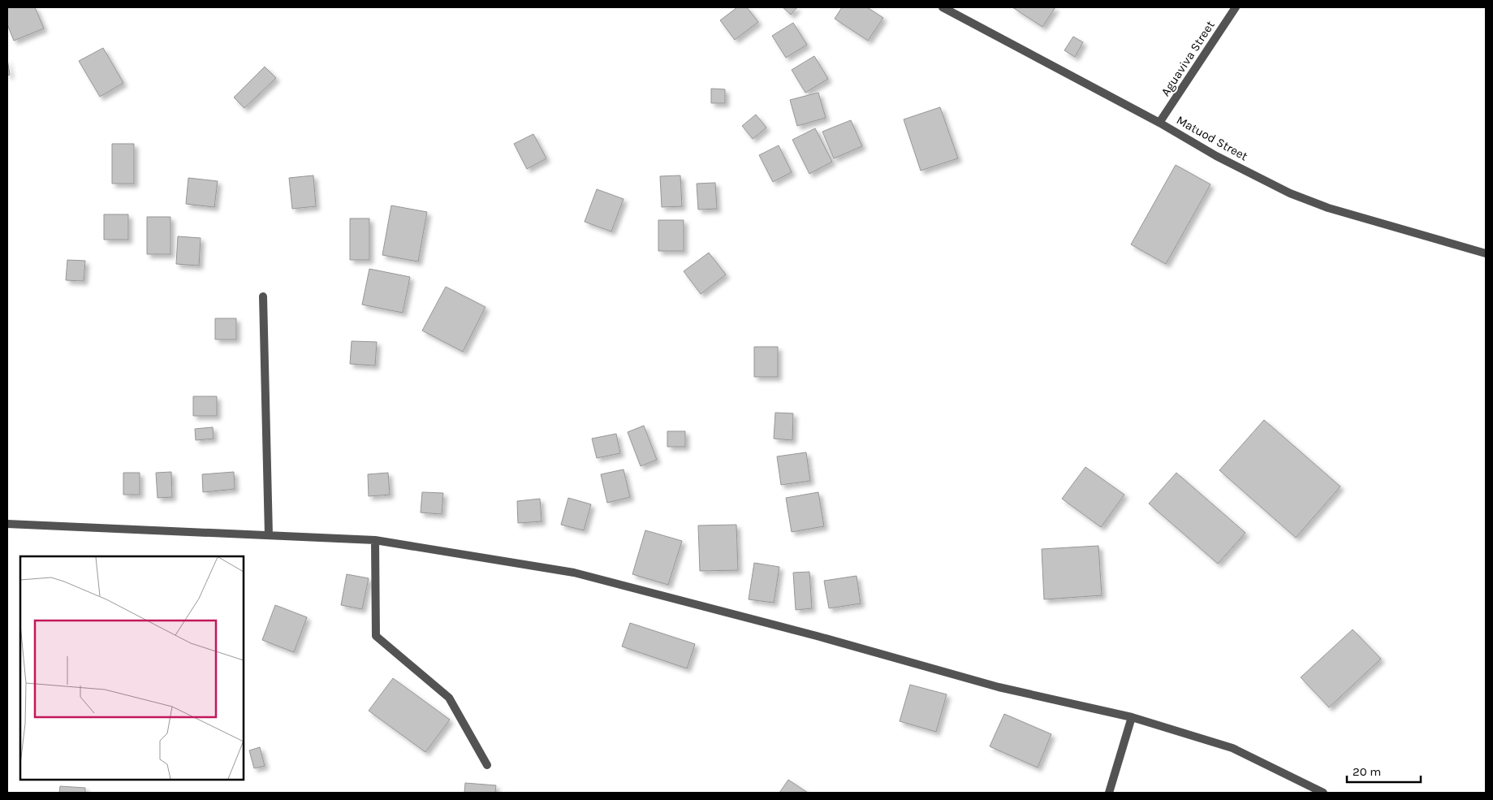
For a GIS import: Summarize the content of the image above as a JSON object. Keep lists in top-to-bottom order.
{
  "streets": {
    "street": ["Aguaviva Street", "Matuod Street"]
  },
  "crossings": [
    ["Aguaviva Street", "Matuod Street"]
  ],
  "scale_bar": "20 m"
}
